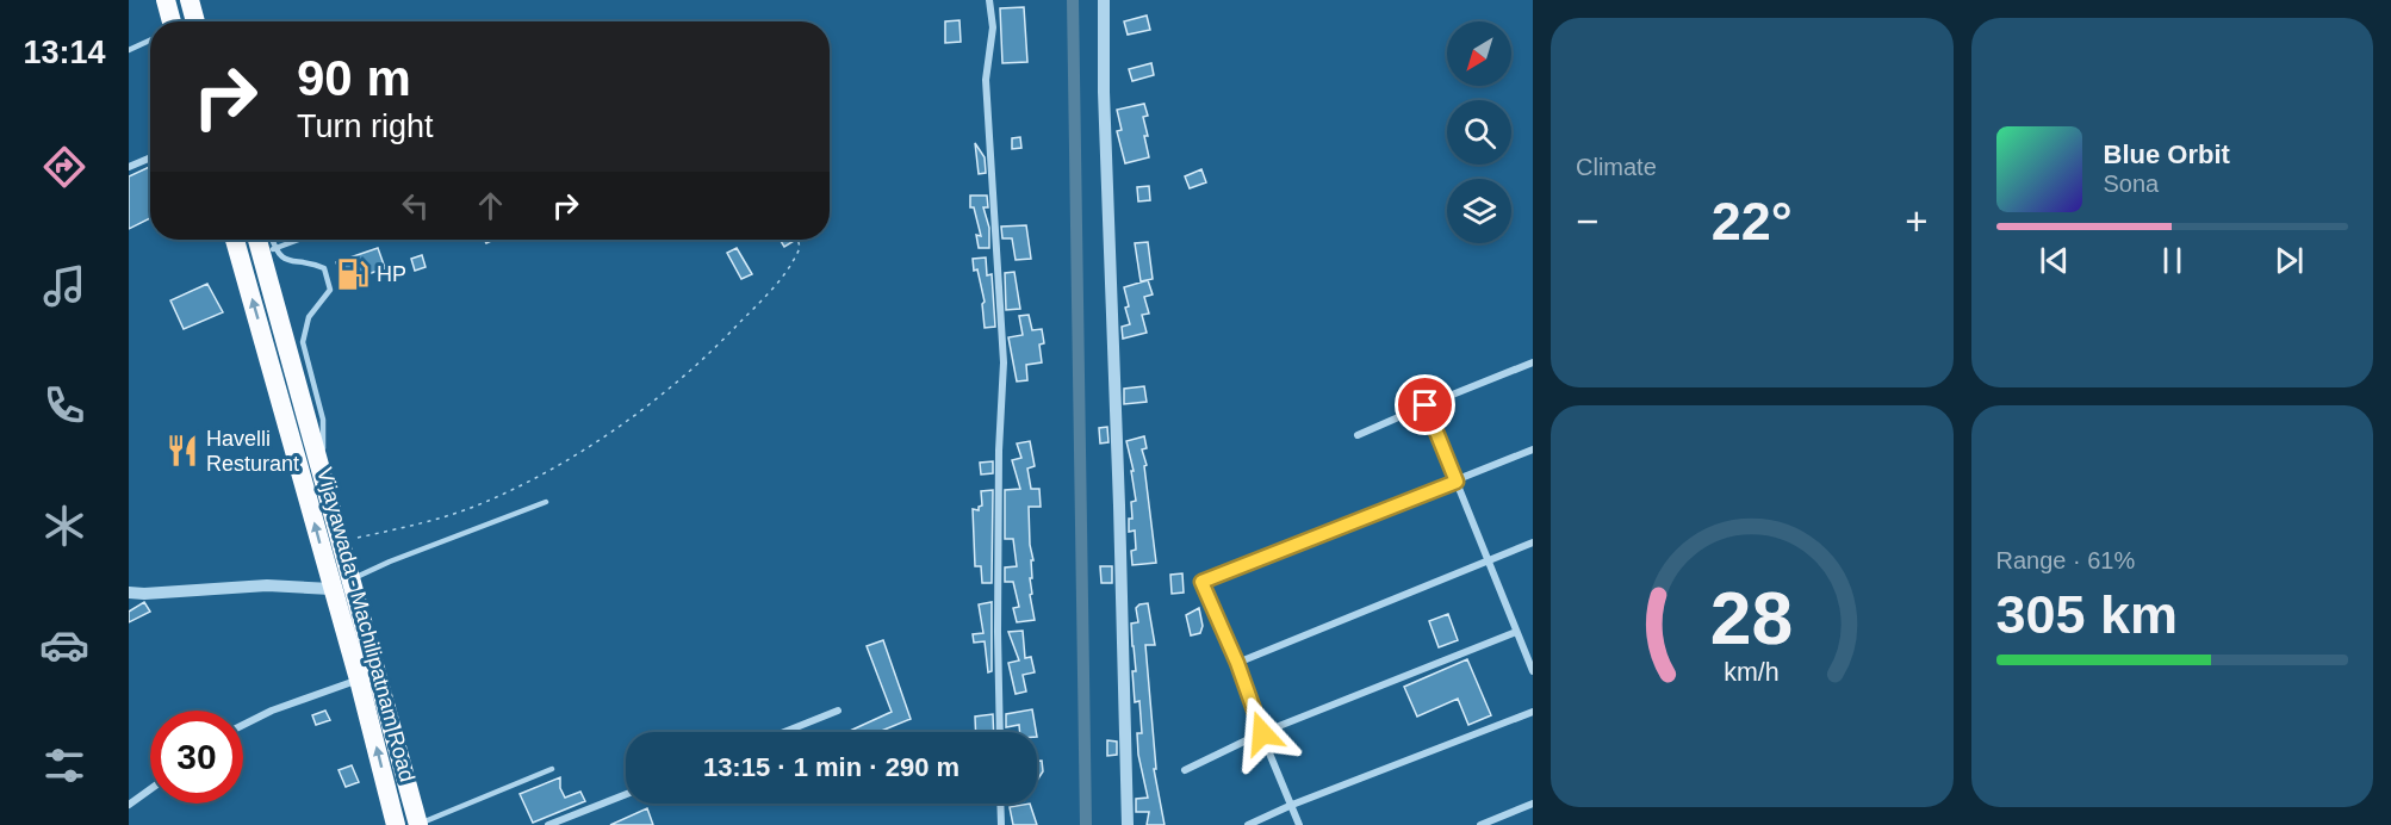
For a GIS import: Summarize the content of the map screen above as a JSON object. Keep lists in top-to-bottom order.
{
  "streets": {
    "highway": ["Vijayawada - Machilipatnam Road"]
  },
  "places": {
    "fuel station": ["HP"],
    "restaurant": ["Havelli Resturant"]
  },
  "north": "bottom left",
  "page": {
    "tabs": "13:14",
    "tile": [
      "Climate",
      ["Range · 61%", "305 km"]
    ],
    "turn": ["90 m", "Turn right"],
    "song": ["Blue Orbit", "Sona"],
    "heat": ["−", "22°", "+"],
    "limit": "30",
    "trip": "13:15 · 1 min · 290 m",
    "gauge": ["28", "km/h"]
  }
}
